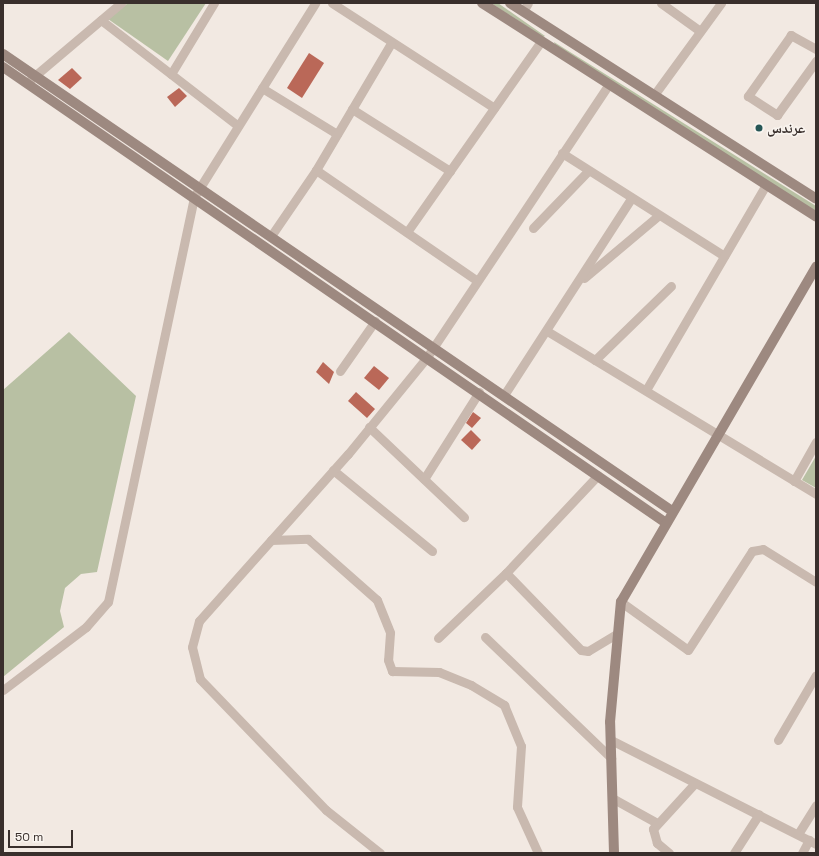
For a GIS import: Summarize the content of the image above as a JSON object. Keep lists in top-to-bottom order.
{
  "places": ["عرندس"],
  "scale_bar": "50 m"
}
